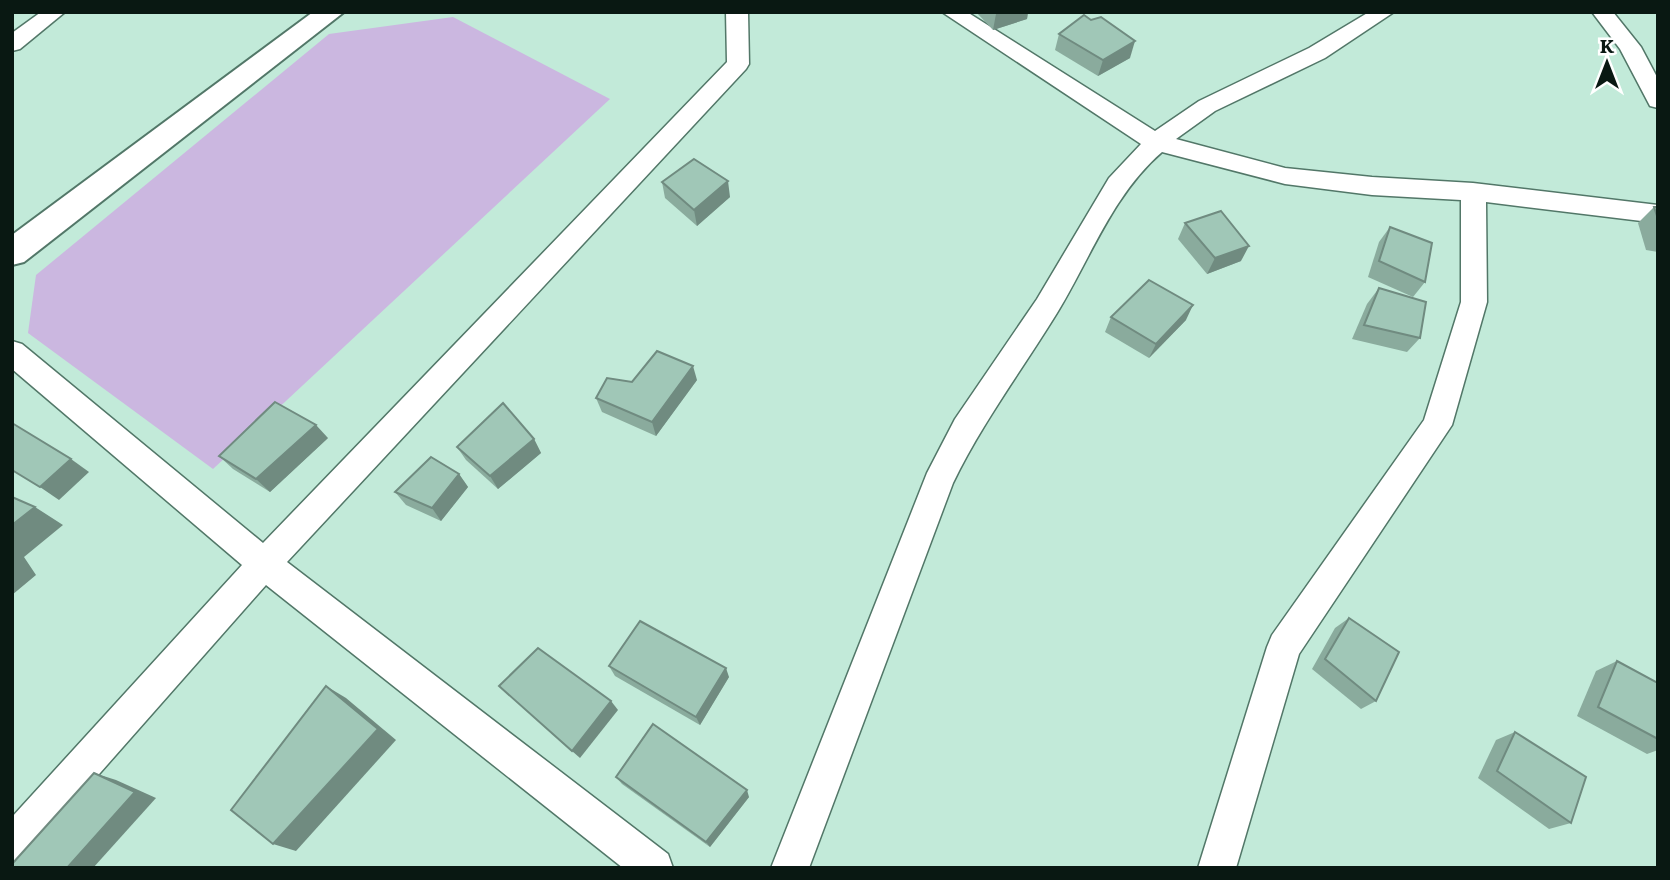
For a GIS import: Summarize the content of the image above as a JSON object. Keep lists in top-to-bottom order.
{
  "north": "top"
}
